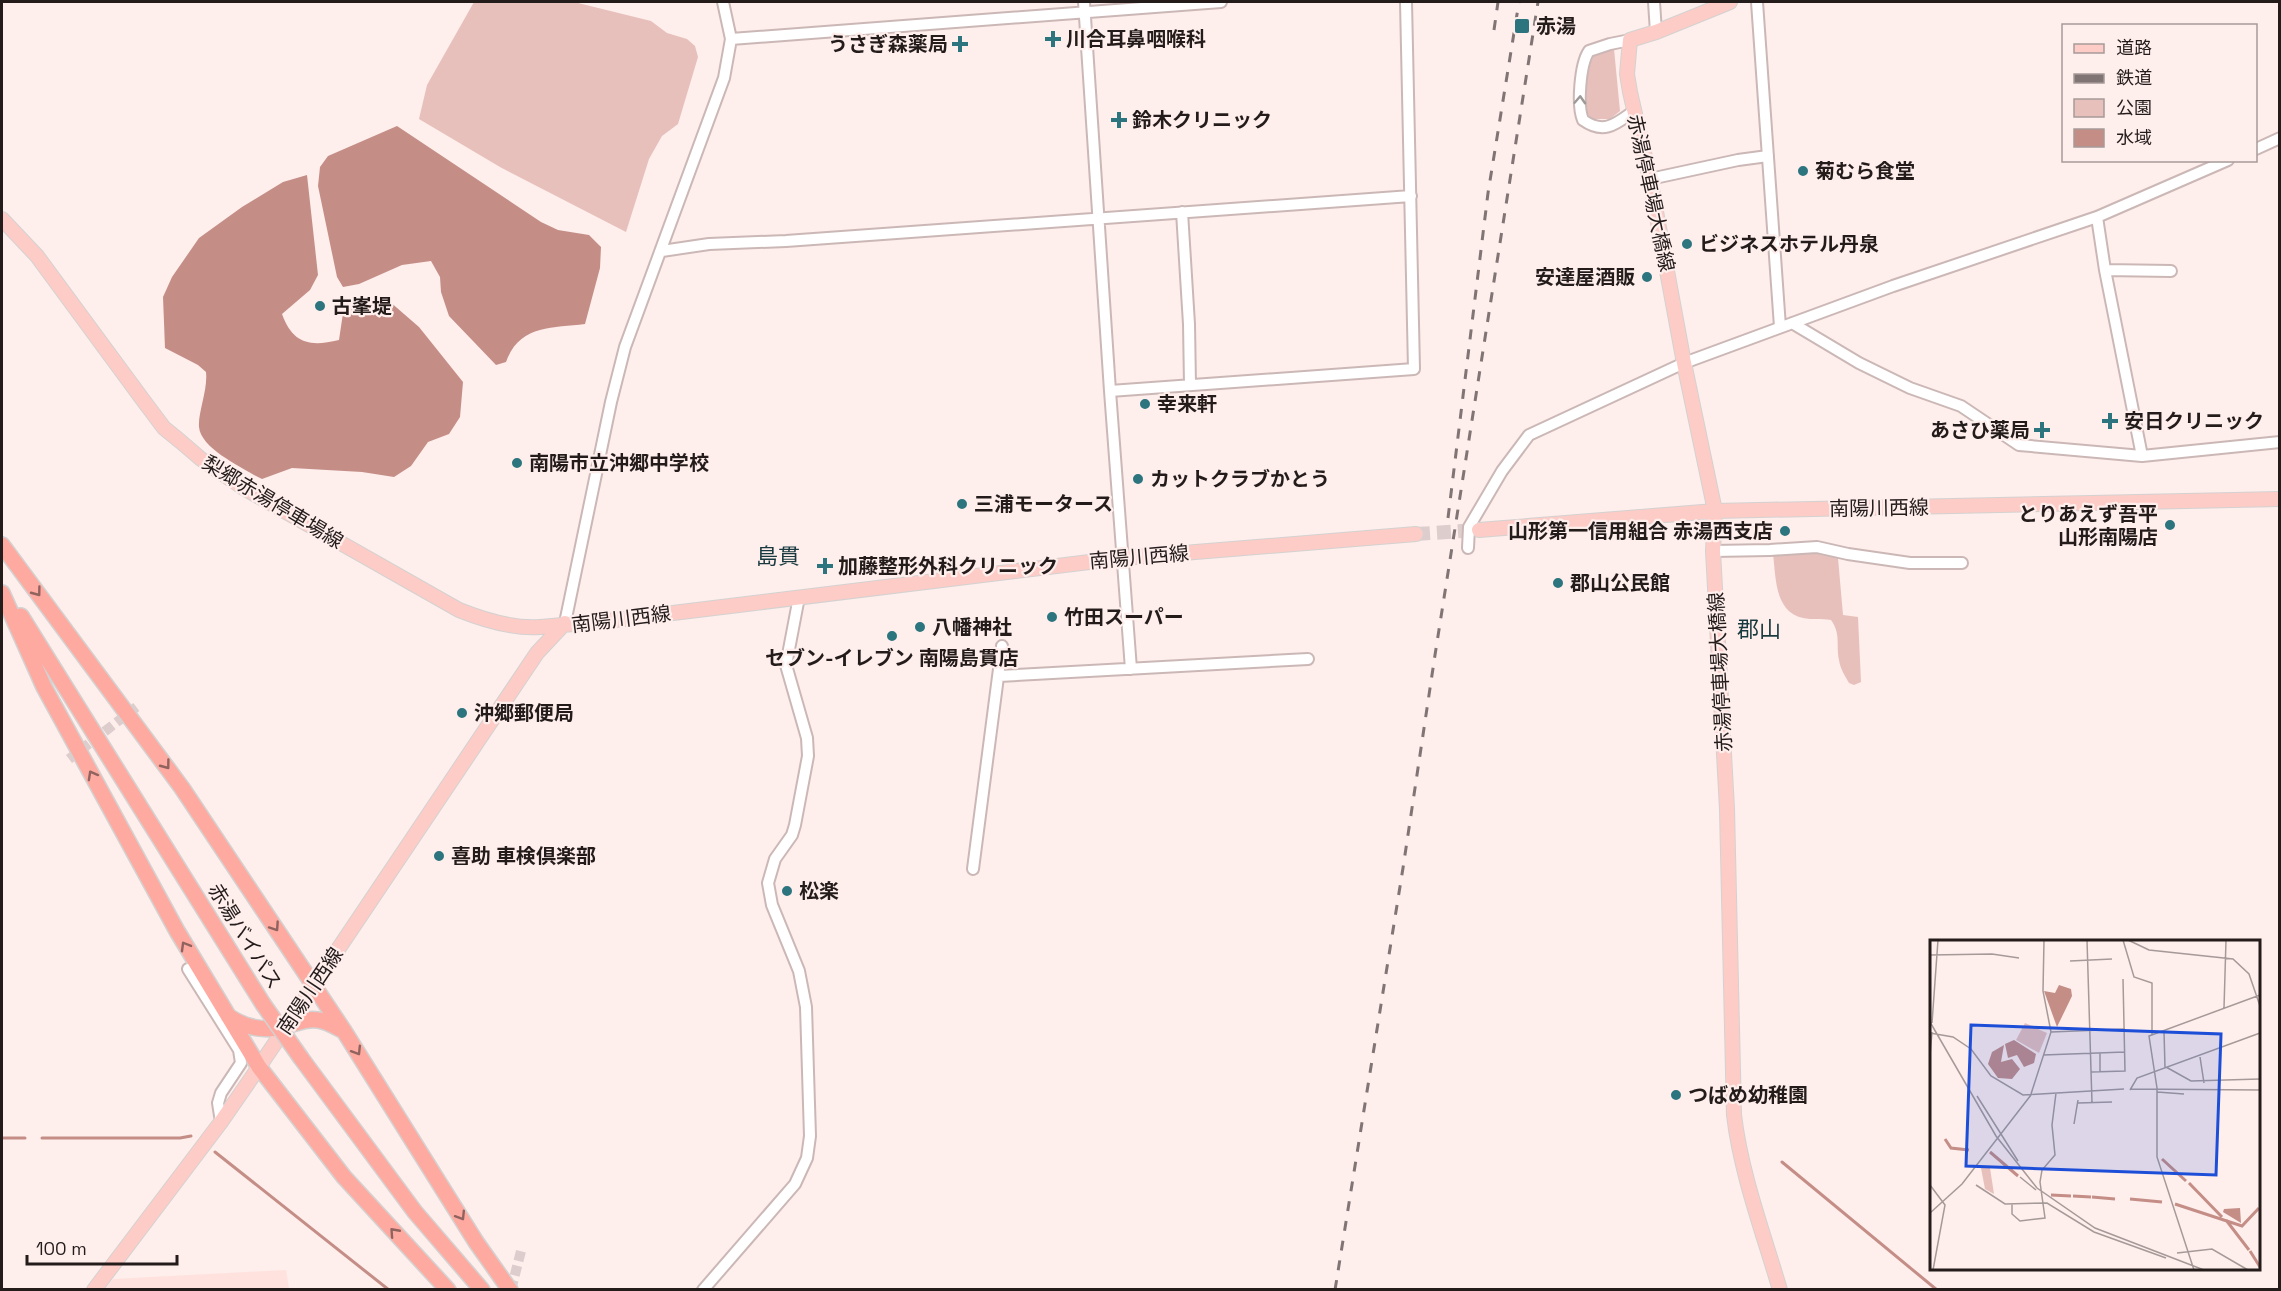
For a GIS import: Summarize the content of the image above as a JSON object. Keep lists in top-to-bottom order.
{
  "streets": {
    "highway": ["赤湯バイパス"],
    "main road": ["赤湯停車場大橋線", "梨郷赤湯停車場線", "南陽川西線"]
  },
  "crossings": [
    ["赤湯停車場大橋線", "南陽川西線"],
    ["梨郷赤湯停車場線", "南陽川西線"]
  ],
  "districts": ["島貫", "郡山"],
  "places": {
    "transit": ["赤湯"],
    "health": [
      "川合耳鼻咽喉科",
      "うさぎ森薬局",
      "鈴木クリニック",
      "安日クリニック",
      "あさひ薬局",
      "加藤整形外科クリニック"
    ],
    "other": [
      "菊むら食堂",
      "ビジネスホテル丹泉",
      "安達屋酒販",
      "古峯堤",
      "幸来軒",
      "南陽市立沖郷中学校",
      "カットクラブかとう",
      "三浦モータース",
      "とりあえず吾平 山形南陽店",
      "山形第一信用組合 赤湯西支店",
      "郡山公民館",
      "竹田スーパー",
      "八幡神社",
      "セブン-イレブン 南陽島貫店",
      "沖郷郵便局",
      "喜助 車検倶楽部",
      "松楽",
      "つばめ幼稚園"
    ]
  },
  "legend": [
    "道路",
    "鉄道",
    "公園",
    "水域"
  ],
  "scale_bar": "100 m"
}
